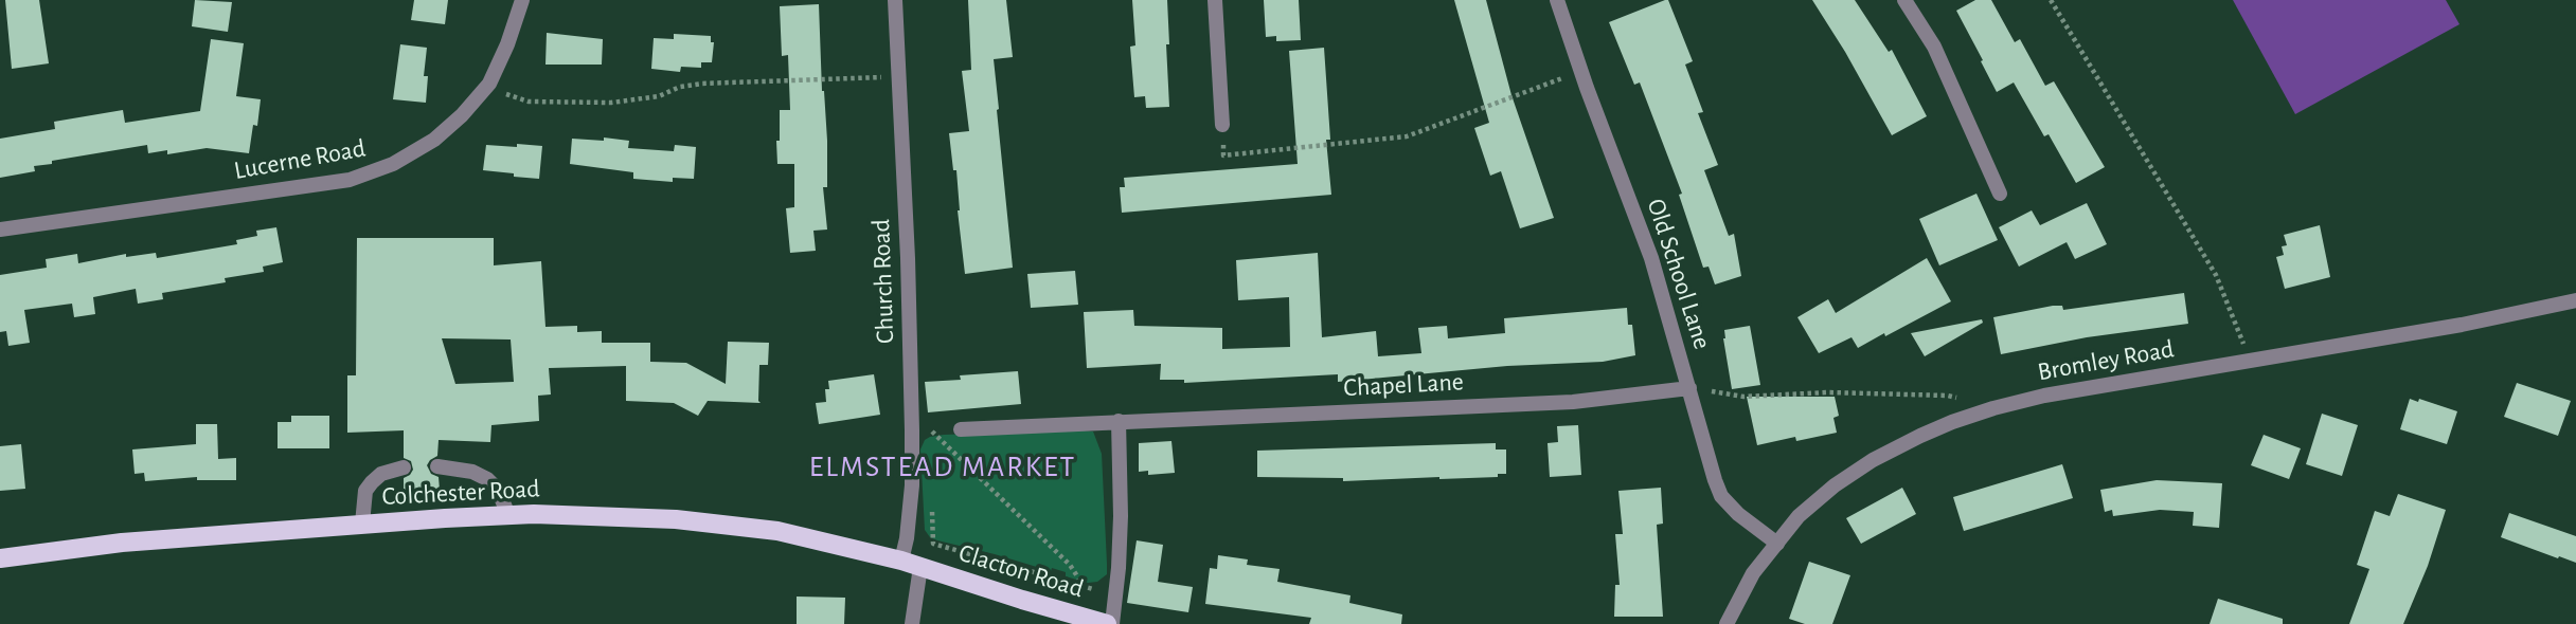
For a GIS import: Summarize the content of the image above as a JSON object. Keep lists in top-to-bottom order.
{
  "streets": {
    "main road": ["Colchester Road", "Clacton Road"],
    "street": [
      "Lucerne Road",
      "Old School Lane",
      "Church Road",
      "Bromley Road",
      "Chapel Lane"
    ]
  },
  "crossings": [
    ["Old School Lane", "Bromley Road"],
    ["Old School Lane", "Chapel Lane"],
    ["Church Road", "Colchester Road"],
    ["Church Road", "Clacton Road"],
    ["Colchester Road", "Clacton Road"]
  ],
  "districts": ["ELMSTEAD MARKET"]
}
